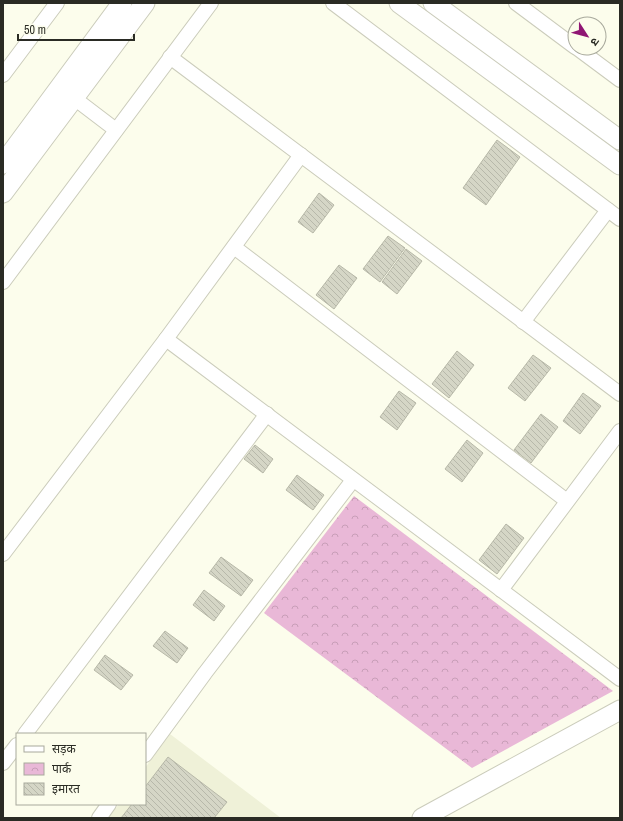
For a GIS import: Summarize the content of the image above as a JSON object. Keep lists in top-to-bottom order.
{
  "legend": ["सड़क", "पार्क", "इमारत"],
  "scale_bar": "50 m",
  "north": "bottom right"
}
